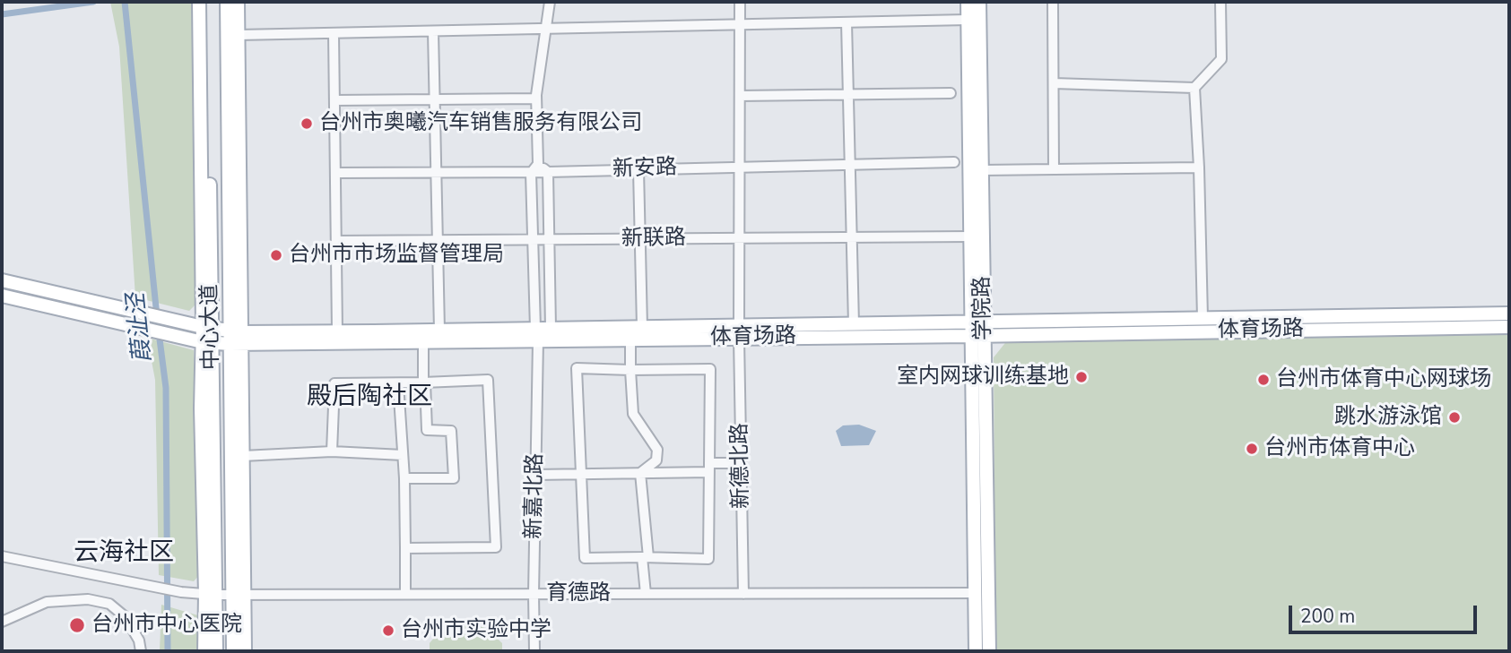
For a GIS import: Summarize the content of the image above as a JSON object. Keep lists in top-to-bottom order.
{
  "streets": {
    "main road": ["学院路", "中心大道", "体育场路"],
    "street": [
      "新安路",
      "新联路",
      "新德北路",
      "新嘉北路",
      "育德路"
    ]
  },
  "crossings": [
    ["新安路", "新德北路"],
    ["新安路", "新嘉北路"],
    ["新联路", "学院路"],
    ["新联路", "新德北路"],
    ["新联路", "新嘉北路"],
    ["学院路", "体育场路"],
    ["学院路", "育德路"],
    ["中心大道", "体育场路"],
    ["中心大道", "育德路"],
    ["体育场路", "新德北路"],
    ["体育场路", "新嘉北路"],
    ["新德北路", "育德路"],
    ["新嘉北路", "育德路"]
  ],
  "districts": ["殿后陶社区", "云海社区"],
  "water": ["葭沚泾"],
  "places": [
    "台州市奥曦汽车销售服务有限公司",
    "台州市市场监督管理局",
    "室内网球训练基地",
    "台州市体育中心网球场",
    "跳水游泳馆",
    "台州市体育中心",
    "台州市中心医院",
    "台州市实验中学"
  ],
  "scale_bar": "200 m"
}
